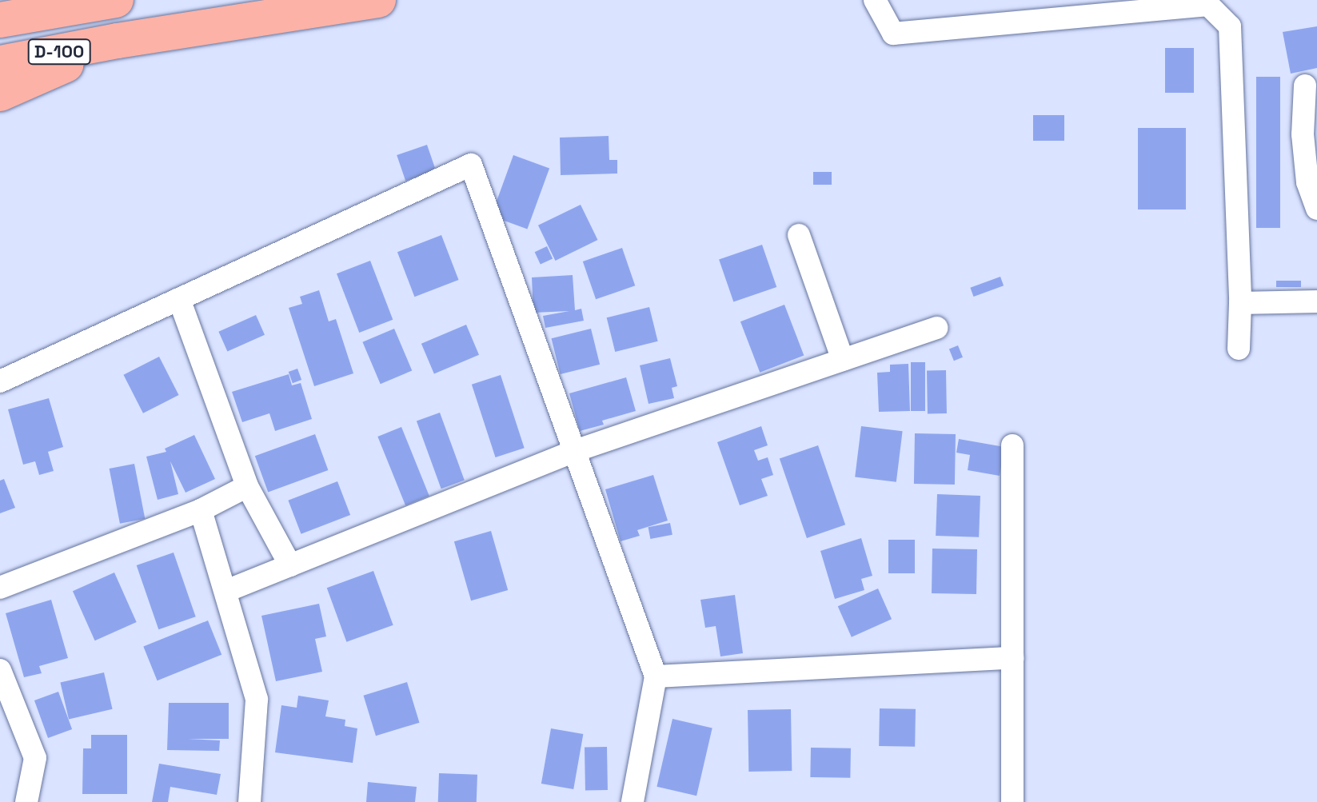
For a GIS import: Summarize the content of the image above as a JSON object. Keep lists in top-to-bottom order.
{
  "streets": {
    "highway": ["D-100"]
  }
}
